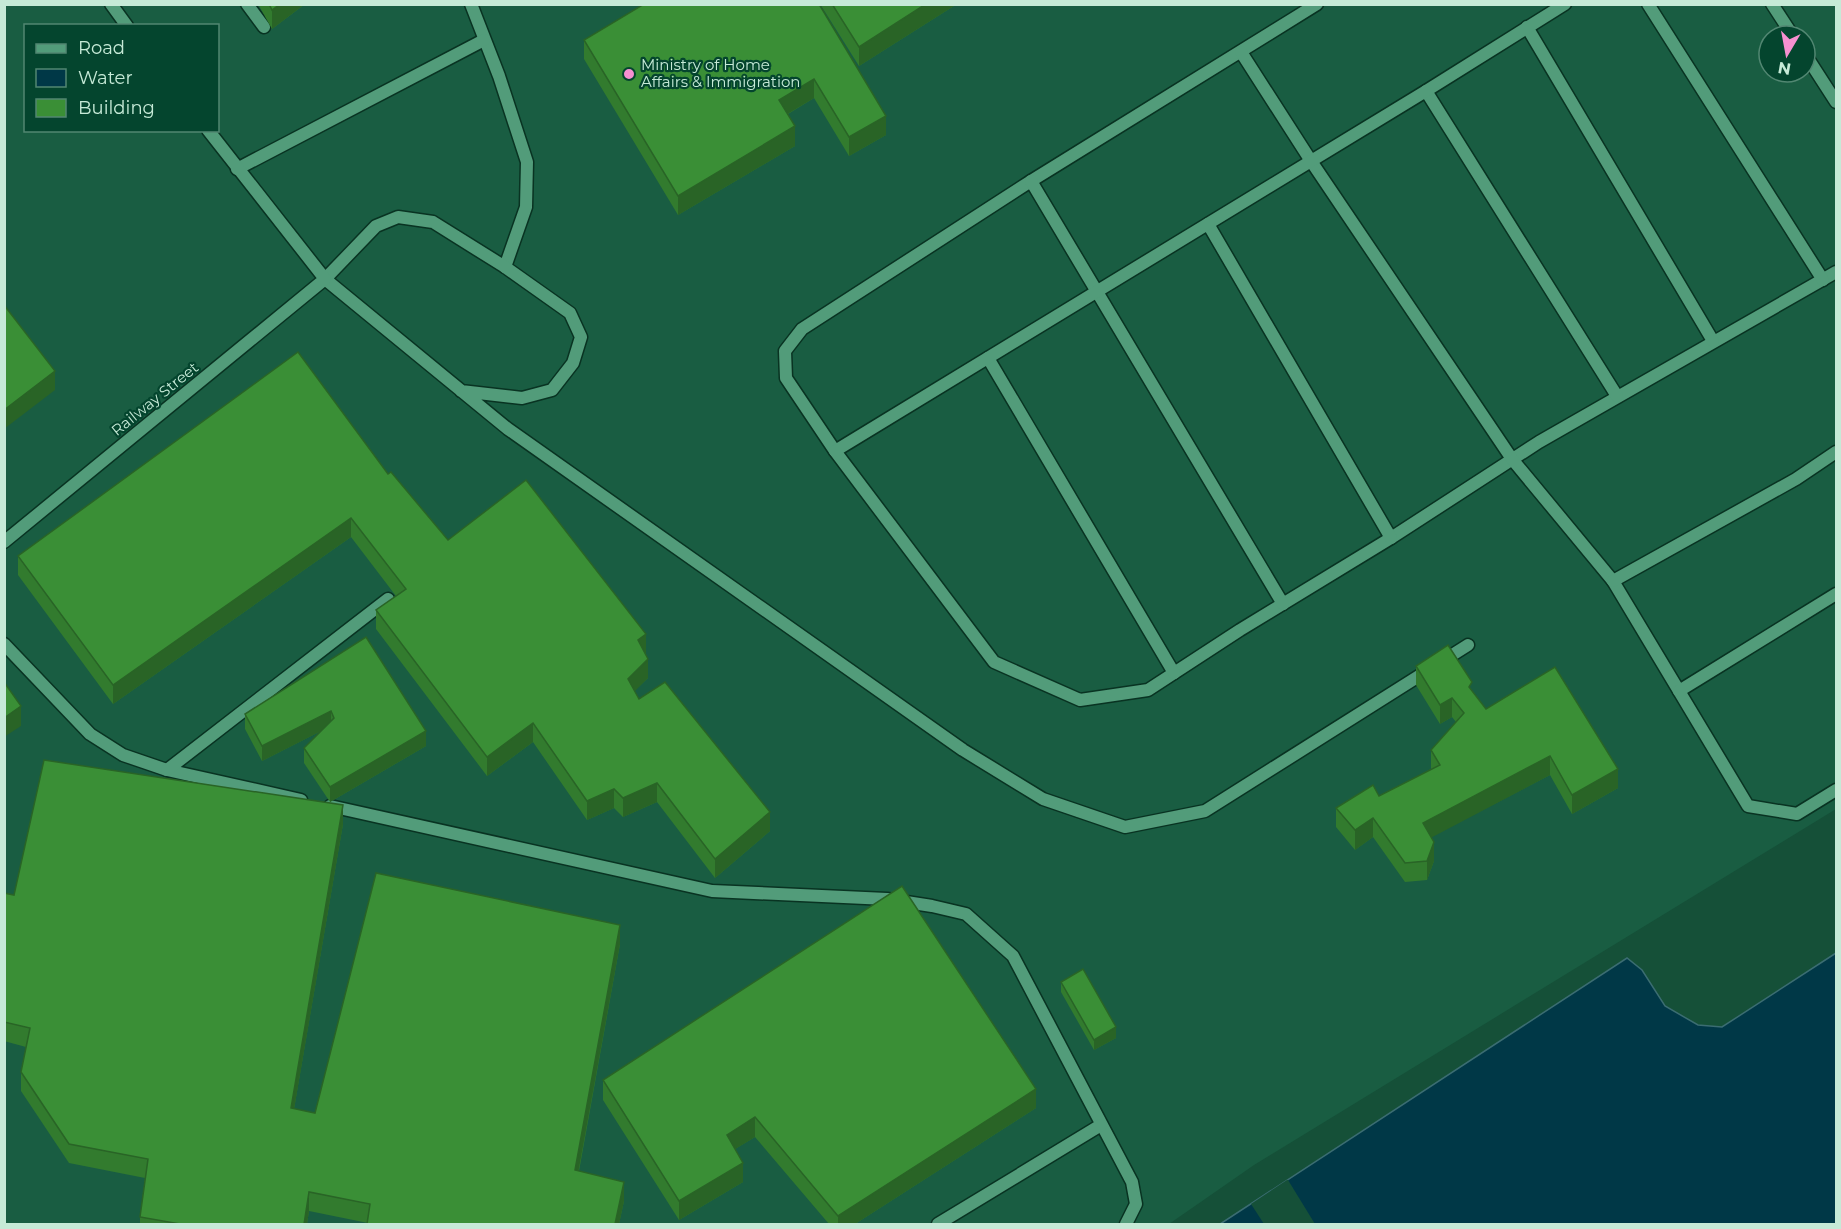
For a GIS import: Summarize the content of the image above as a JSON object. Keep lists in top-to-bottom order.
{
  "streets": {
    "street": ["Railway Street"]
  },
  "places": ["Ministry of Home Affairs & Immigration"],
  "legend": ["Road", "Water", "Building"],
  "north": "bottom"
}
